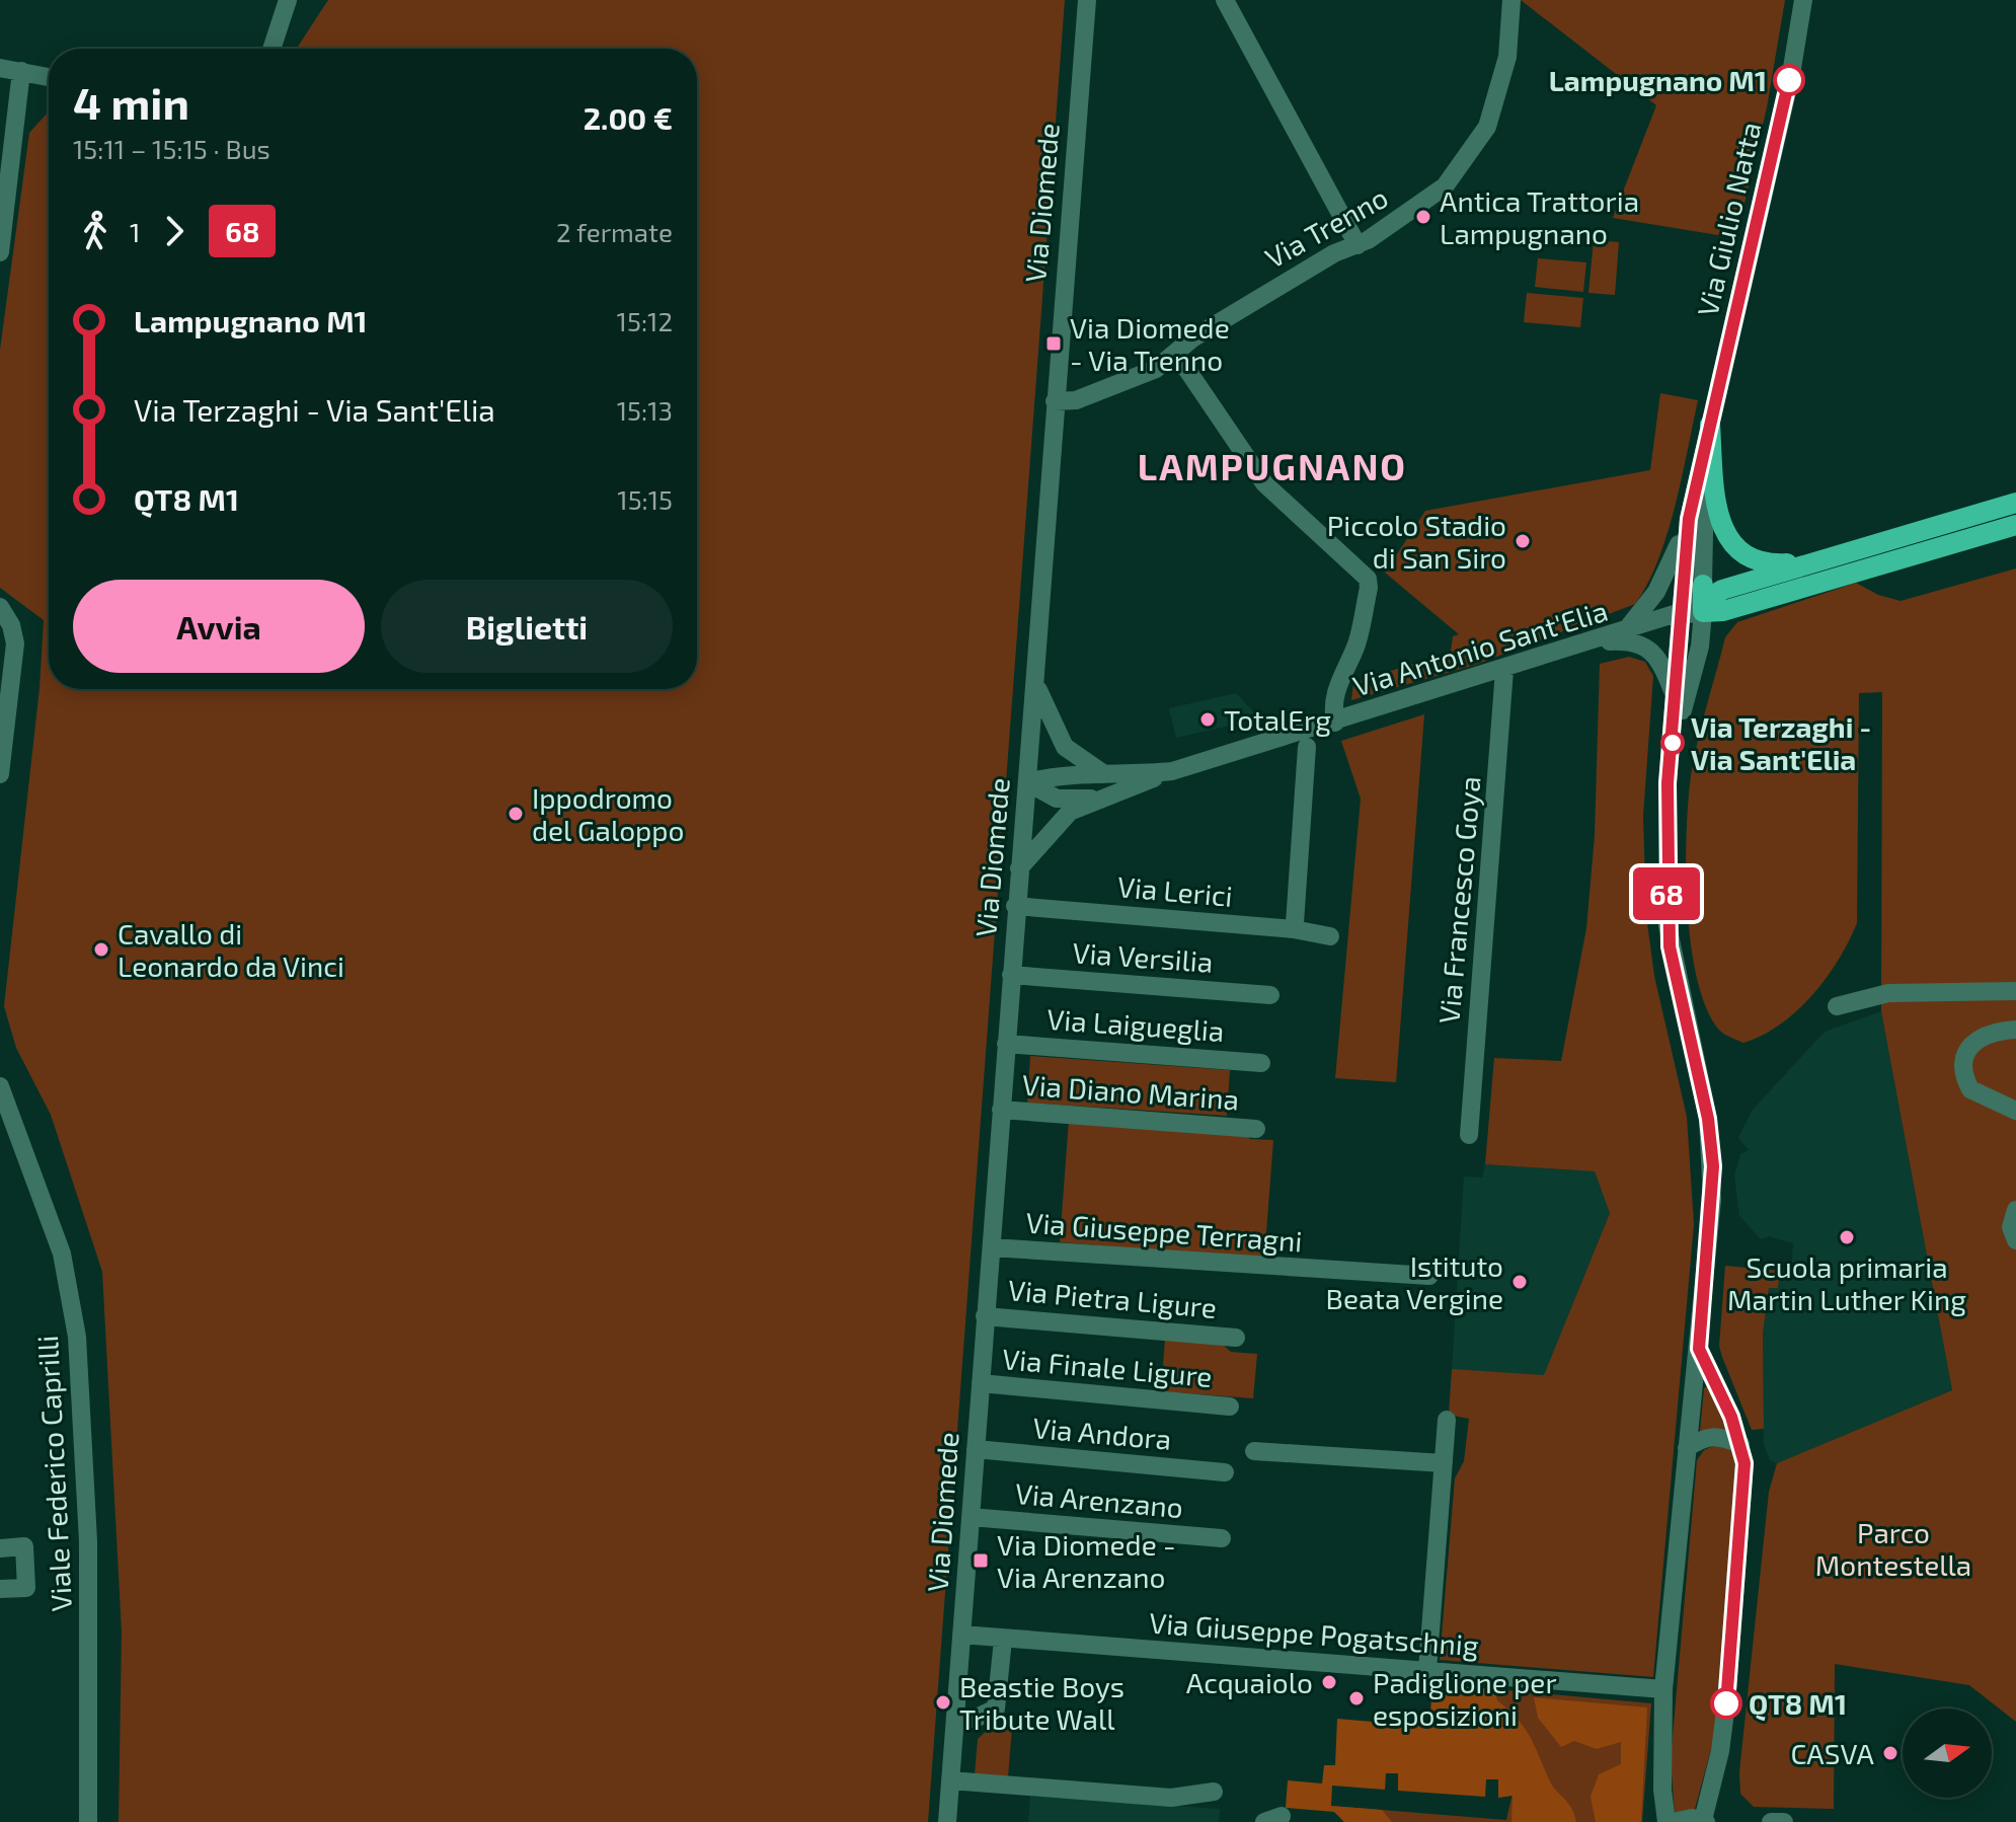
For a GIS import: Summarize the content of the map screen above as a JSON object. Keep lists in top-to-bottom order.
{
  "streets": {
    "main road": ["Via Antonio Sant'Elia"],
    "street": [
      "Via Diomede",
      "Via Giulio Natta",
      "Via Trenno",
      "Via Lerici",
      "Via Francesco Goya",
      "Via Versilia",
      "Via Laigueglia",
      "Via Diano Marina",
      "Via Giuseppe Terragni",
      "Via Pietra Ligure",
      "Via Finale Ligure",
      "Via Andora",
      "Viale Federico Caprilli",
      "Via Arenzano",
      "Via Giuseppe Pogatschnig"
    ]
  },
  "crossings": [
    ["Via Diomede", "Via Trenno"],
    ["Via Diomede", "Via Antonio Sant'Elia"],
    ["Via Diomede", "Via Lerici"],
    ["Via Diomede", "Via Versilia"],
    ["Via Diomede", "Via Laigueglia"],
    ["Via Diomede", "Via Diano Marina"],
    ["Via Diomede", "Via Giuseppe Terragni"],
    ["Via Diomede", "Via Pietra Ligure"],
    ["Via Diomede", "Via Finale Ligure"],
    ["Via Diomede", "Via Andora"],
    ["Via Diomede", "Via Arenzano"],
    ["Via Diomede", "Via Giuseppe Pogatschnig"],
    ["Via Giulio Natta", "Via Antonio Sant'Elia"],
    ["Via Antonio Sant'Elia", "Via Francesco Goya"]
  ],
  "districts": ["LAMPUGNANO"],
  "parks": ["Parco Montestella"],
  "places": {
    "other": [
      "Lampugnano M1",
      "Antica Trattoria Lampugnano",
      "Piccolo Stadio di San Siro",
      "TotalErg",
      "Via Terzaghi - Via Sant'Elia",
      "Ippodromo del Galoppo",
      "Cavallo di Leonardo da Vinci",
      "Scuola primaria Martin Luther King",
      "Istituto Beata Vergine",
      "Acquaiolo",
      "Padiglione per esposizioni",
      "Beastie Boys Tribute Wall",
      "QT8 M1",
      "CASVA"
    ],
    "transit": ["Via Diomede - Via Trenno", "Via Diomede - Via Arenzano"]
  },
  "lines": ["bus line 68"],
  "north": "right",
  "page": {
    "on_map": "68",
    "heading": ["4 min", "15:11 – 15:15 · Bus", "2.00 €"],
    "legs": ["1", "68", "2 fermate"],
    "list": [
      {
        "name": "Lampugnano M1",
        "value": "15:12"
      },
      {
        "name": "Via Terzaghi - Via Sant'Elia",
        "value": "15:13"
      },
      {
        "name": "QT8 M1",
        "value": "15:15"
      }
    ],
    "buttons": ["Avvia", "Biglietti"]
  }
}
